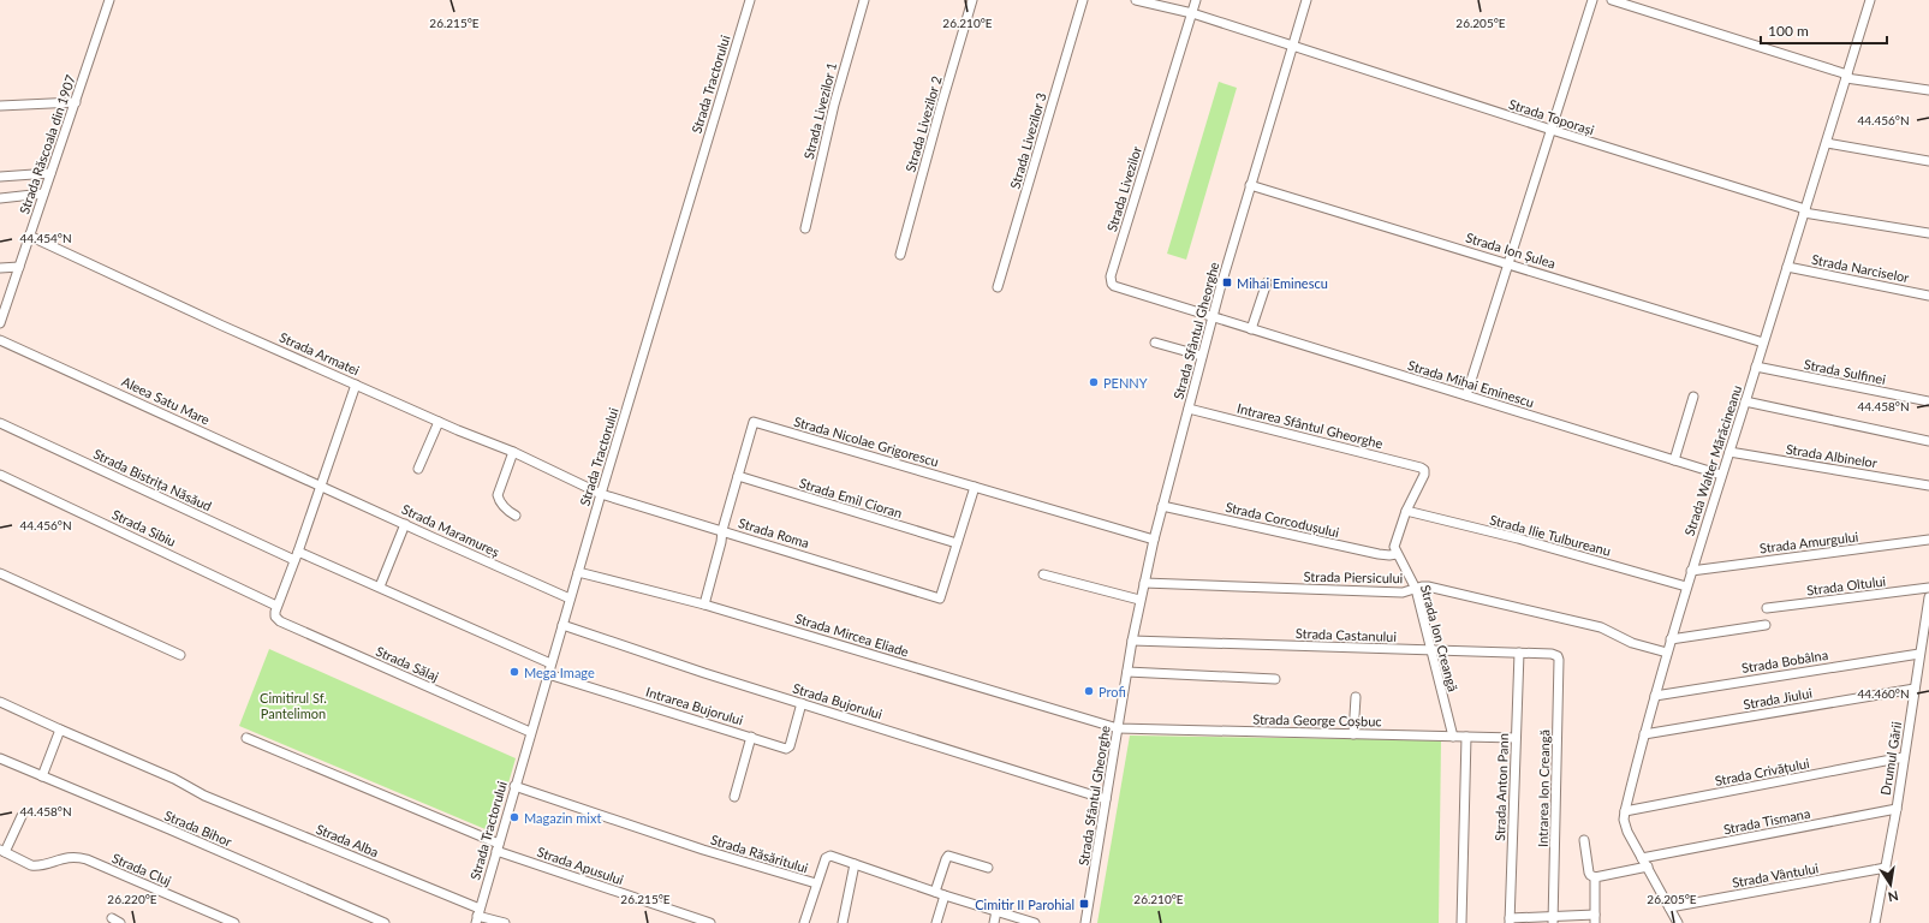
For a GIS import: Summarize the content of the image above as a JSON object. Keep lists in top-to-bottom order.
{
  "streets": {
    "street": [
      "Strada Tractorului",
      "Strada Livezilor 1",
      "Strada Toporași",
      "Strada Livezilor 2",
      "Strada Livezilor 3",
      "Strada Răscoala din 1907",
      "Strada Livezilor",
      "Strada Ion Șulea",
      "Strada Narciselor",
      "Strada Sfântul Gheorghe",
      "Strada Armatei",
      "Strada Sulfinei",
      "Strada Mihai Eminescu",
      "Aleea Satu Mare",
      "Intrarea Sfântul Gheorghe",
      "Strada Nicolae Grigorescu",
      "Strada Albinelor",
      "Strada Walter Mărăcineanu",
      "Strada Bistrița Năsăud",
      "Strada Emil Cioran",
      "Strada Corcodușului",
      "Strada Sibiu",
      "Strada Maramureș",
      "Strada Roma",
      "Strada Ilie Tulbureanu",
      "Strada Amurgului",
      "Strada Piersicului",
      "Strada Oltului",
      "Strada Mircea Eliade",
      "Strada Castanului",
      "Strada Ion Creangă",
      "Strada Bobâlna",
      "Strada Sălaj",
      "Strada Jiului",
      "Strada Bujorului",
      "Intrarea Bujorului",
      "Strada George Coșbuc",
      "Drumul Gării",
      "Strada Crivățului",
      "Strada Anton Pann",
      "Intrarea Ion Creangă",
      "Strada Tismana",
      "Strada Bihor",
      "Strada Alba",
      "Strada Răsăritului",
      "Strada Apusului",
      "Strada Cluj",
      "Strada Vântului"
    ]
  },
  "crossings": [
    ["Strada Tractorului", "Strada Armatei"],
    ["Strada Tractorului", "Strada Maramureș"],
    ["Strada Tractorului", "Strada Roma"],
    ["Strada Tractorului", "Strada Mircea Eliade"],
    ["Strada Tractorului", "Strada Sălaj"],
    ["Strada Tractorului", "Strada Bujorului"],
    ["Strada Tractorului", "Intrarea Bujorului"],
    ["Strada Tractorului", "Strada Alba"],
    ["Strada Tractorului", "Strada Răsăritului"],
    ["Strada Tractorului", "Strada Apusului"],
    ["Strada Toporași", "Strada Livezilor"],
    ["Strada Toporași", "Strada Sfântul Gheorghe"],
    ["Strada Toporași", "Strada Walter Mărăcineanu"],
    ["Strada Răscoala din 1907", "Strada Armatei"],
    ["Strada Livezilor", "Strada Sfântul Gheorghe"],
    ["Strada Livezilor", "Strada Mihai Eminescu"],
    ["Strada Ion Șulea", "Strada Sfântul Gheorghe"],
    ["Strada Ion Șulea", "Strada Walter Mărăcineanu"],
    ["Strada Narciselor", "Strada Walter Mărăcineanu"],
    ["Strada Sfântul Gheorghe", "Strada Mihai Eminescu"],
    ["Strada Sfântul Gheorghe", "Intrarea Sfântul Gheorghe"],
    ["Strada Sfântul Gheorghe", "Strada Nicolae Grigorescu"],
    ["Strada Sfântul Gheorghe", "Strada Corcodușului"],
    ["Strada Sfântul Gheorghe", "Strada Piersicului"],
    ["Strada Sfântul Gheorghe", "Strada Mircea Eliade"],
    ["Strada Sfântul Gheorghe", "Strada Castanului"],
    ["Strada Sfântul Gheorghe", "Strada Bujorului"],
    ["Strada Sfântul Gheorghe", "Strada George Coșbuc"],
    ["Strada Armatei", "Strada Roma"],
    ["Strada Sulfinei", "Strada Walter Mărăcineanu"],
    ["Strada Mihai Eminescu", "Strada Walter Mărăcineanu"],
    ["Aleea Satu Mare", "Strada Maramureș"],
    ["Intrarea Sfântul Gheorghe", "Strada Ilie Tulbureanu"],
    ["Strada Nicolae Grigorescu", "Strada Emil Cioran"],
    ["Strada Nicolae Grigorescu", "Strada Roma"],
    ["Strada Nicolae Grigorescu", "Strada Mircea Eliade"],
    ["Strada Albinelor", "Strada Walter Mărăcineanu"],
    ["Strada Walter Mărăcineanu", "Strada Ilie Tulbureanu"],
    ["Strada Walter Mărăcineanu", "Strada Amurgului"],
    ["Strada Walter Mărăcineanu", "Strada Piersicului"],
    ["Strada Walter Mărăcineanu", "Strada Bobâlna"],
    ["Strada Walter Mărăcineanu", "Strada Jiului"],
    ["Strada Walter Mărăcineanu", "Strada Crivățului"],
    ["Strada Walter Mărăcineanu", "Strada Tismana"],
    ["Strada Walter Mărăcineanu", "Strada Vântului"],
    ["Strada Emil Cioran", "Strada Roma"],
    ["Strada Corcodușului", "Strada Ion Creangă"],
    ["Strada Sibiu", "Strada Sălaj"],
    ["Strada Piersicului", "Strada Ion Creangă"],
    ["Strada Mircea Eliade", "Strada George Coșbuc"],
    ["Strada Castanului", "Strada Ion Creangă"],
    ["Strada Castanului", "Strada Anton Pann"],
    ["Strada Castanului", "Intrarea Ion Creangă"],
    ["Strada Ion Creangă", "Strada George Coșbuc"],
    ["Strada Bobâlna", "Drumul Gării"],
    ["Strada Jiului", "Drumul Gării"],
    ["Strada Bujorului", "Intrarea Bujorului"],
    ["Strada George Coșbuc", "Strada Anton Pann"],
    ["Drumul Gării", "Strada Crivățului"],
    ["Drumul Gării", "Strada Tismana"],
    ["Drumul Gării", "Strada Vântului"]
  ],
  "parks": ["Cimitirul Sf. Pantelimon"],
  "places": {
    "transit": ["Mihai Eminescu", "Cimitir II Parohial"],
    "other": [
      "PENNY",
      "Mega Image",
      "Profi",
      "Magazin mixt"
    ]
  },
  "scale_bar": "100 m",
  "north": "bottom",
  "coordinates": [
    "26.215°E",
    "26.210°E",
    "26.205°E",
    "44.456°N",
    "44.454°N",
    "44.458°N",
    "44.460°N",
    "26.220°E"
  ]
}
